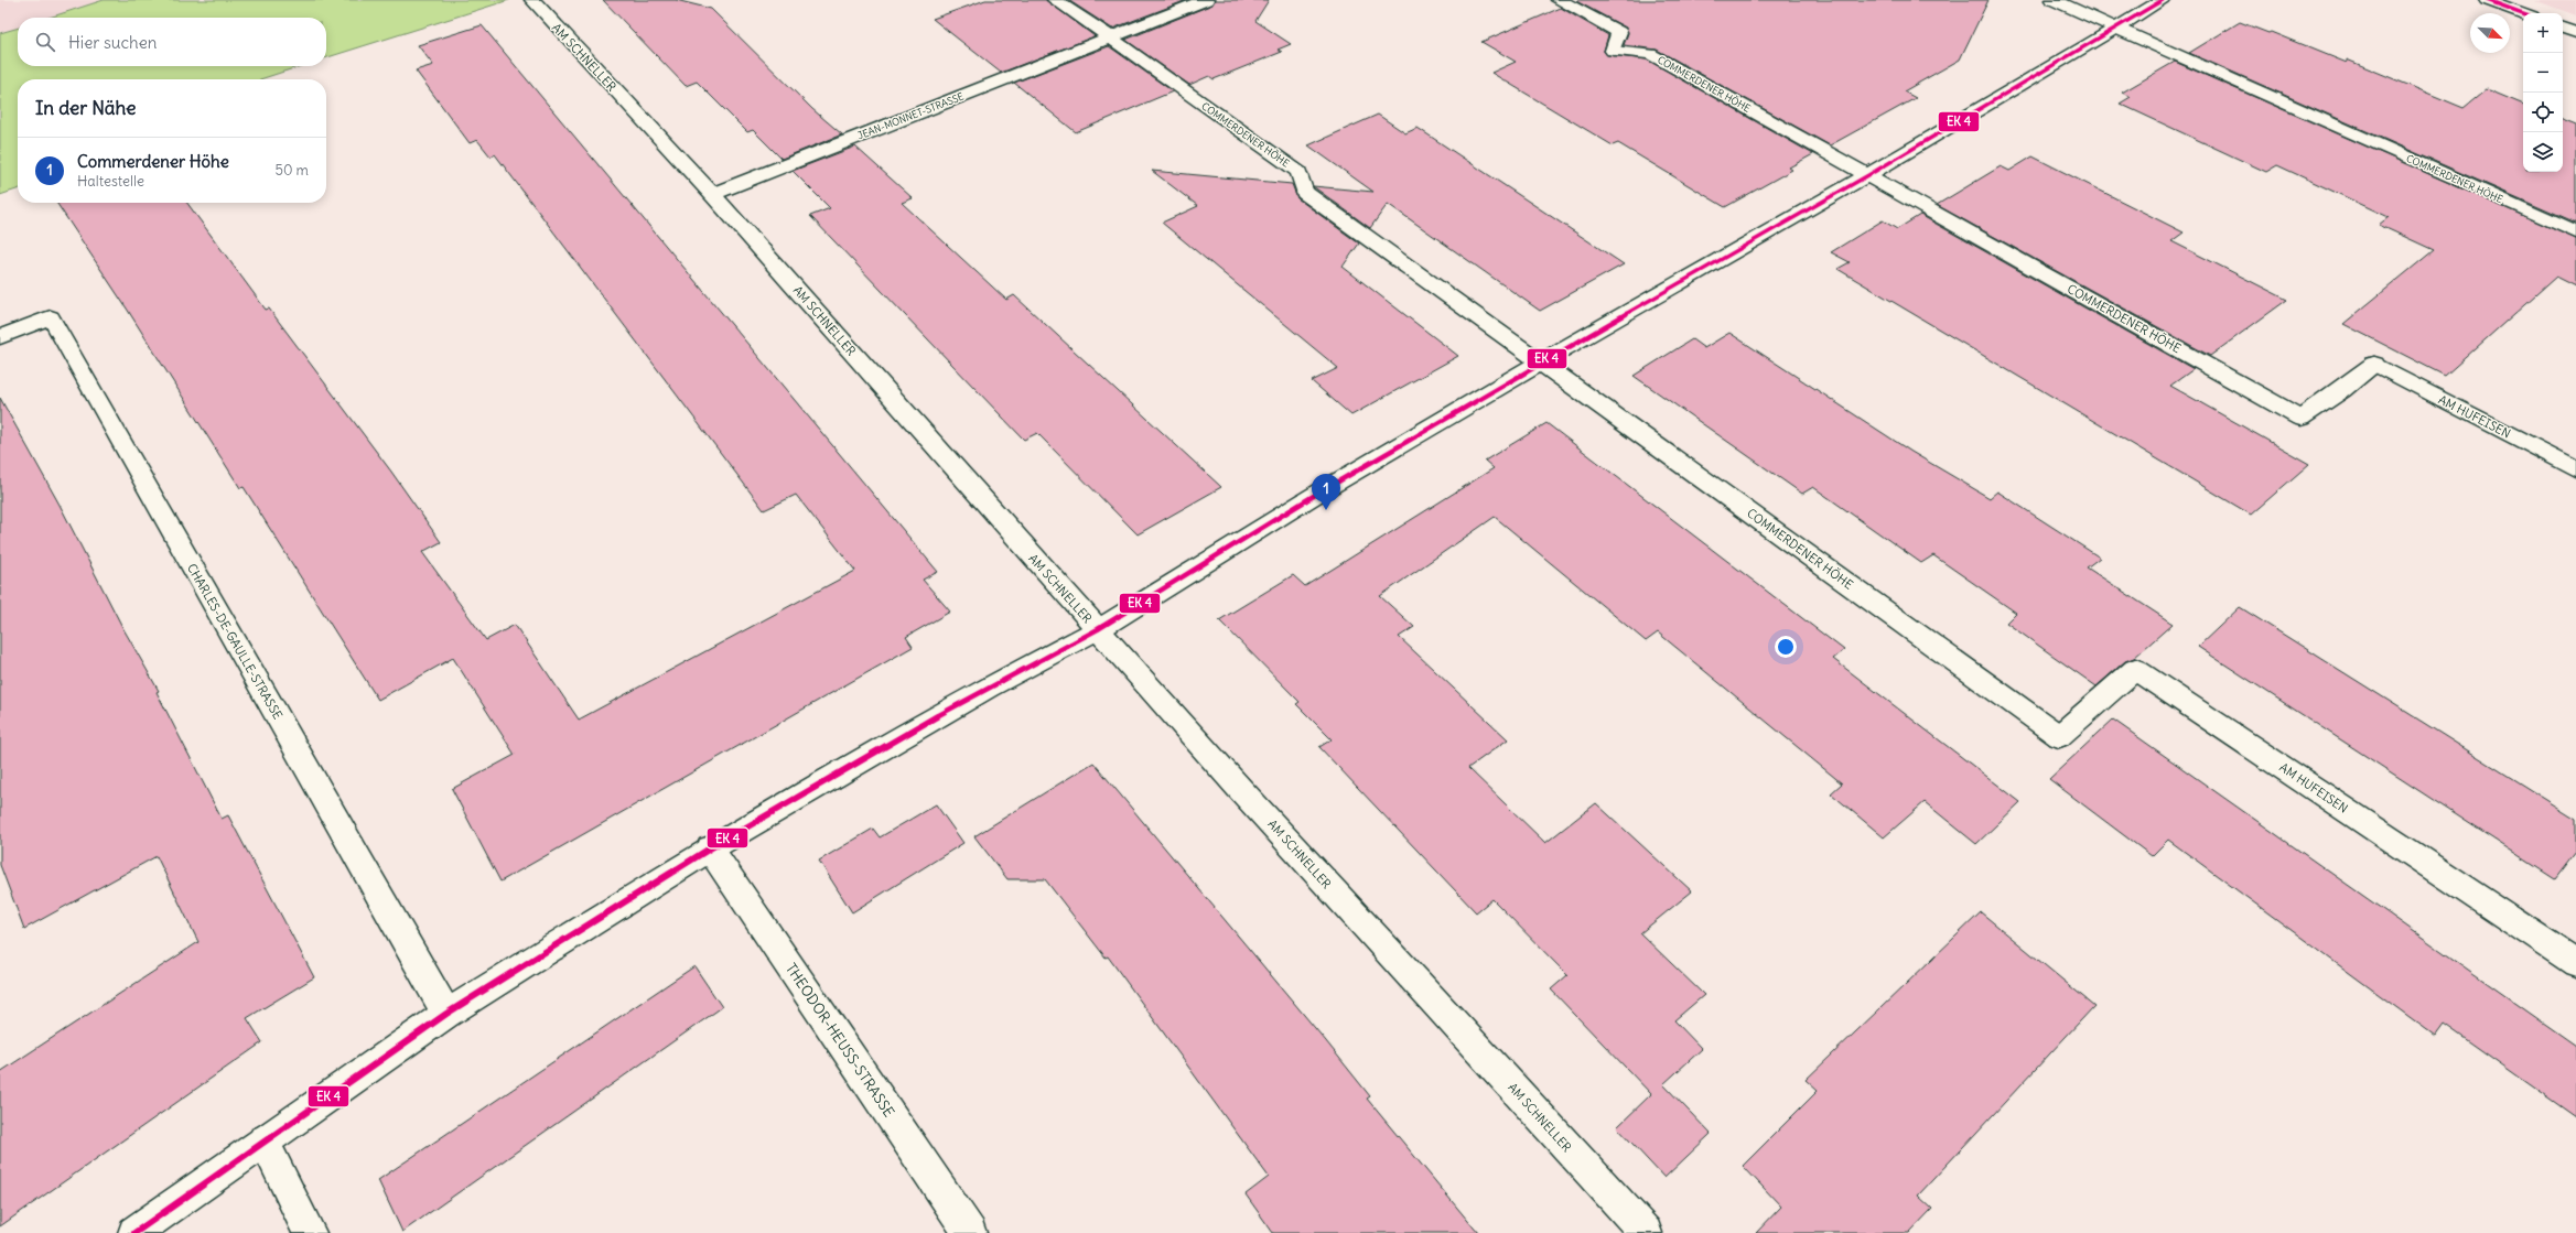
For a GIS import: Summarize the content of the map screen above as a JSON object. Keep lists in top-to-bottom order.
{
  "streets": {
    "street": [
      "AM SCHNELLER",
      "COMMERDENER HÖHE",
      "JEAN-MONNET-STRASSE",
      "AM HUFEISEN",
      "CHARLES-DE-GAULLE-STRASSE",
      "THEODOR-HEUSS-STRASSE"
    ]
  },
  "crossings": [
    ["AM SCHNELLER", "JEAN-MONNET-STRASSE"],
    ["COMMERDENER HÖHE", "JEAN-MONNET-STRASSE"],
    ["COMMERDENER HÖHE", "AM HUFEISEN"]
  ],
  "north": "bottom right",
  "page": {
    "map_buttons": ["+", "−"],
    "search": "Hier suchen",
    "heading": "In der Nähe",
    "list": [
      {
        "mark": "1",
        "name": "Commerdener Höhe",
        "note": "Haltestelle",
        "value": "50 m"
      }
    ],
    "pins": "1"
  }
}
